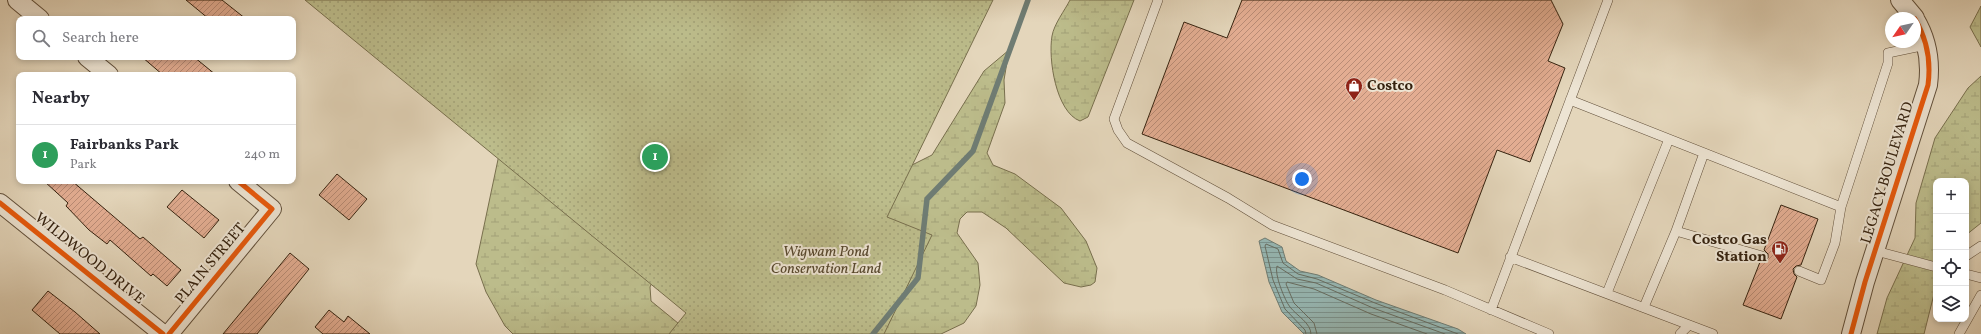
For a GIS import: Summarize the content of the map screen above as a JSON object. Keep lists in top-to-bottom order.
{
  "streets": {
    "street": ["LEGACY BOULEVARD", "WILDWOOD DRIVE", "PLAIN STREET"]
  },
  "parks": ["Wigwam Pond Conservation Land"],
  "places": {
    "shop": ["Costco"],
    "fuel station": ["Costco Gas Station"]
  },
  "north": "bottom left",
  "page": {
    "search": "Search here",
    "heading": "Nearby",
    "list": [
      {
        "mark": "1",
        "name": "Fairbanks Park",
        "note": "Park",
        "value": "240 m"
      }
    ],
    "pins": "1",
    "map_buttons": ["+", "−"]
  }
}
